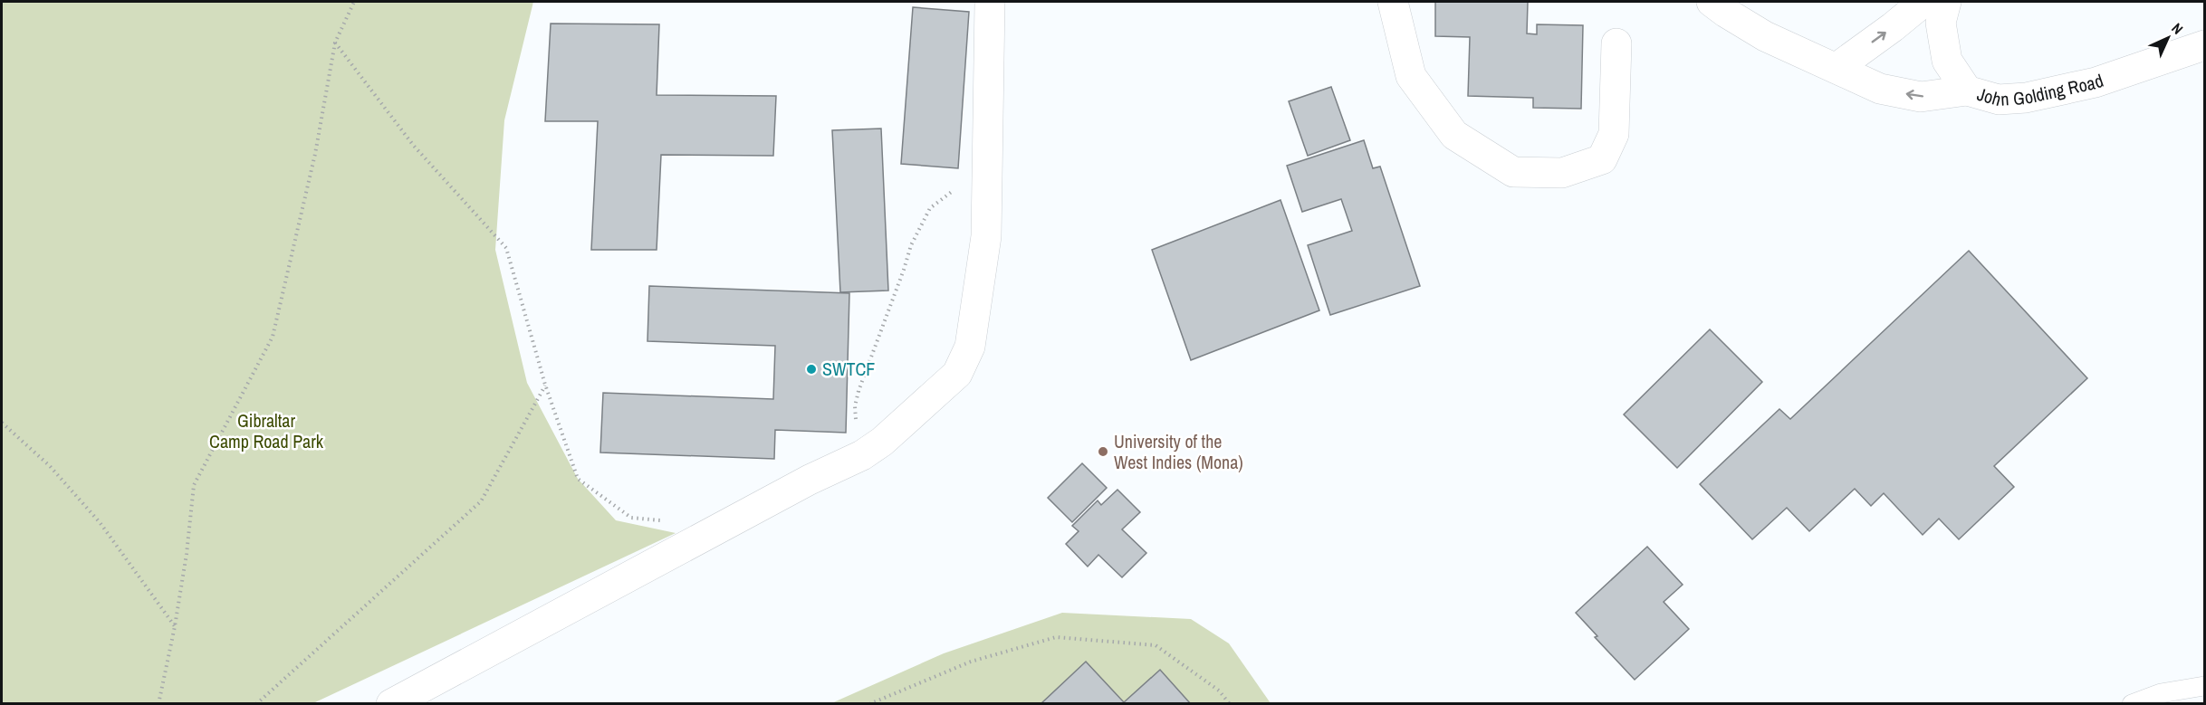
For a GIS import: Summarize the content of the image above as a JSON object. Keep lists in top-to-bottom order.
{
  "streets": {
    "street": ["John Golding Road"]
  },
  "parks": ["Gibraltar Camp Road Park"],
  "places": ["SWTCF", "University of the West Indies (Mona)"],
  "north": "top right"
}
